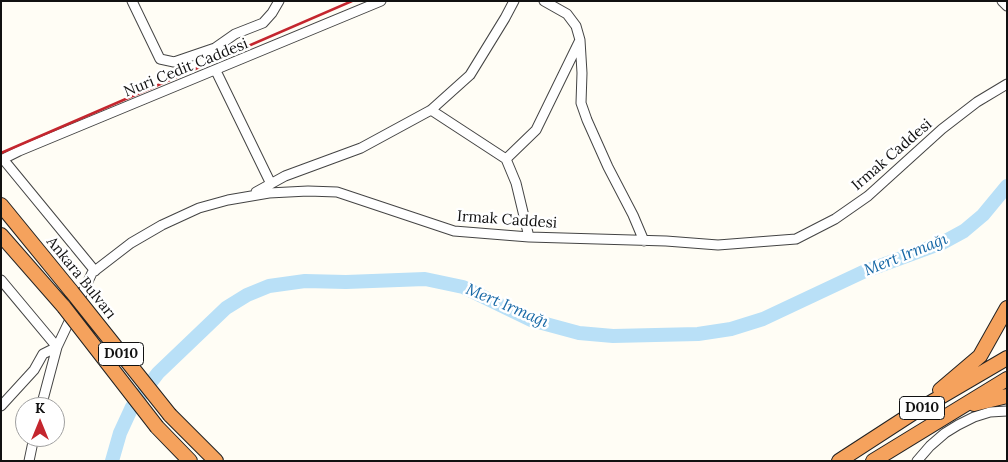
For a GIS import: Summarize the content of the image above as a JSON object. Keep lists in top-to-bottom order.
{
  "streets": {
    "highway": ["Ankara Bulvarı", "D010"],
    "street": ["Nuri Cedit Caddesi", "Irmak Caddesi"]
  },
  "water": ["Mert Irmağı"],
  "north": "top"
}
